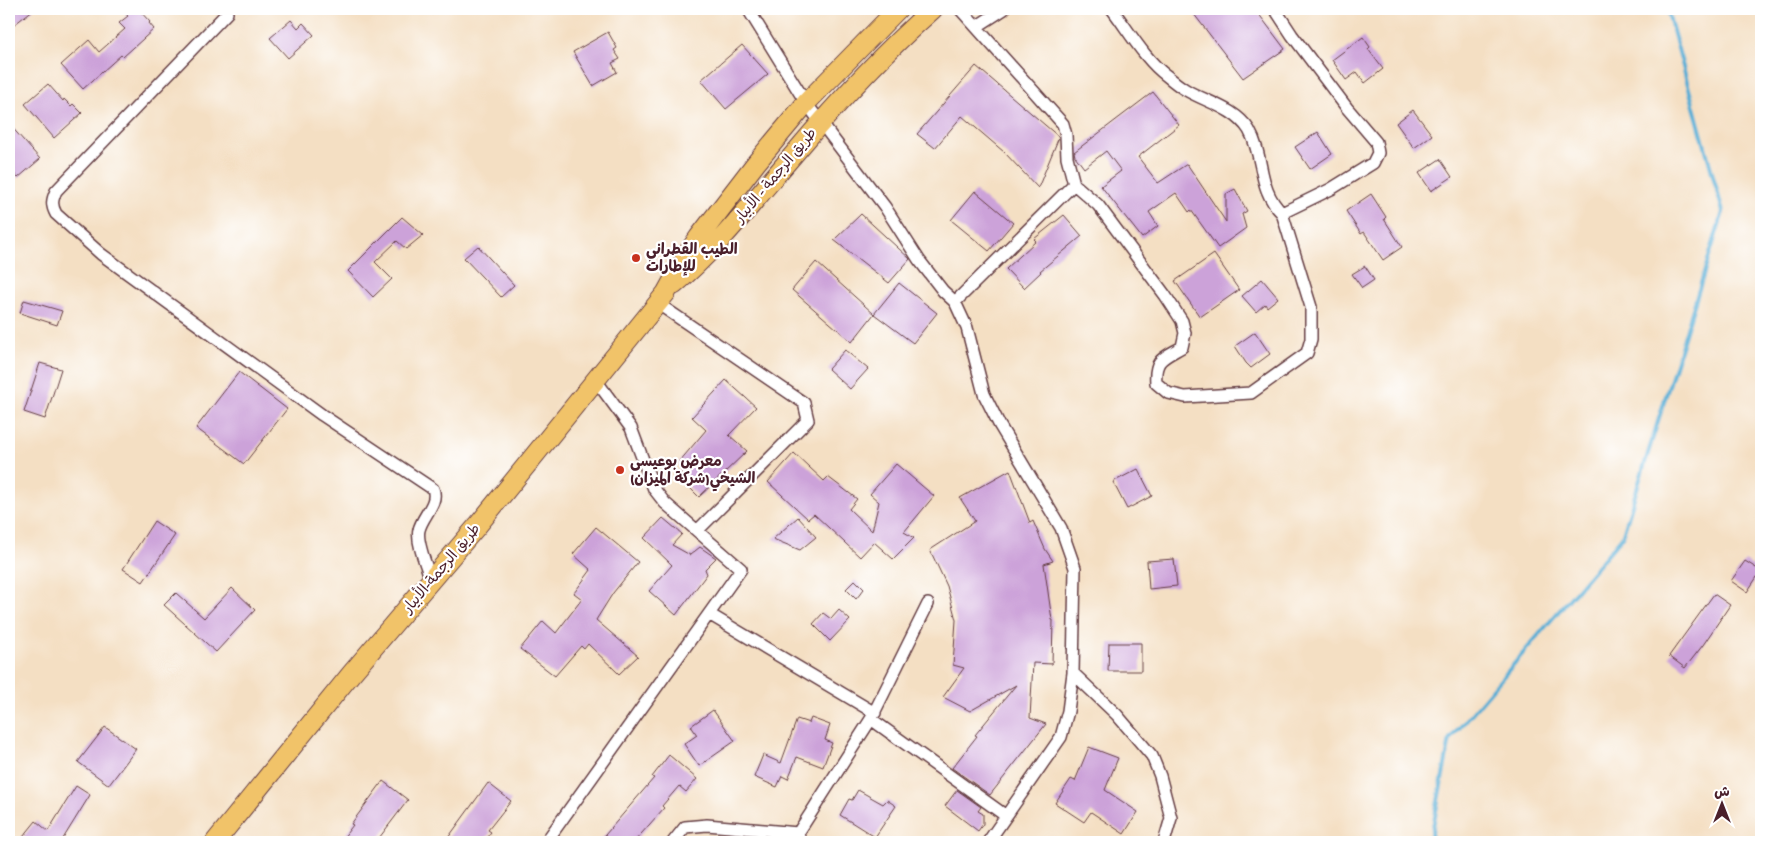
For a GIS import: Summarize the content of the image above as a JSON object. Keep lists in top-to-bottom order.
{
  "streets": {
    "highway": ["طريق الرجمة - الأبيار", "طريق الرجمة-الأبيار"]
  },
  "crossings": [
    ["طريق الرجمة - الأبيار", "طريق الرجمة-الأبيار"]
  ],
  "places": ["الطيب القطراني للإطارات", "معرض بوعيسى الشيخي(شركة الميزان)"],
  "north": "top"
}
